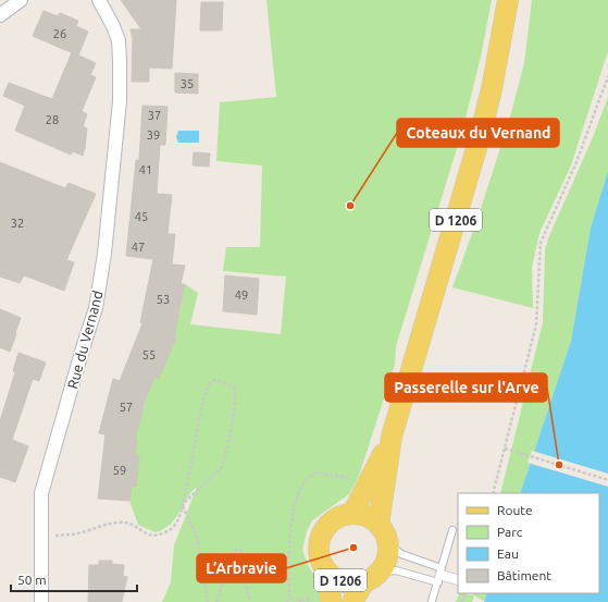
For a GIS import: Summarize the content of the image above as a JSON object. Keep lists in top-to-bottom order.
{
  "streets": {
    "main road": ["D 1206"],
    "street": ["Rue du Vernand"]
  },
  "places": ["Coteaux du Vernand", "Passerelle sur l'Arve", "L’Arbravie"],
  "house_numbers": [
    "26",
    "35",
    "37",
    "28",
    "39",
    "41",
    "45",
    "32",
    "47",
    "49",
    "53",
    "55",
    "57",
    "59"
  ],
  "legend": [
    "Route",
    "Parc",
    "Eau",
    "Bâtiment"
  ],
  "scale_bar": "50 m"
}
